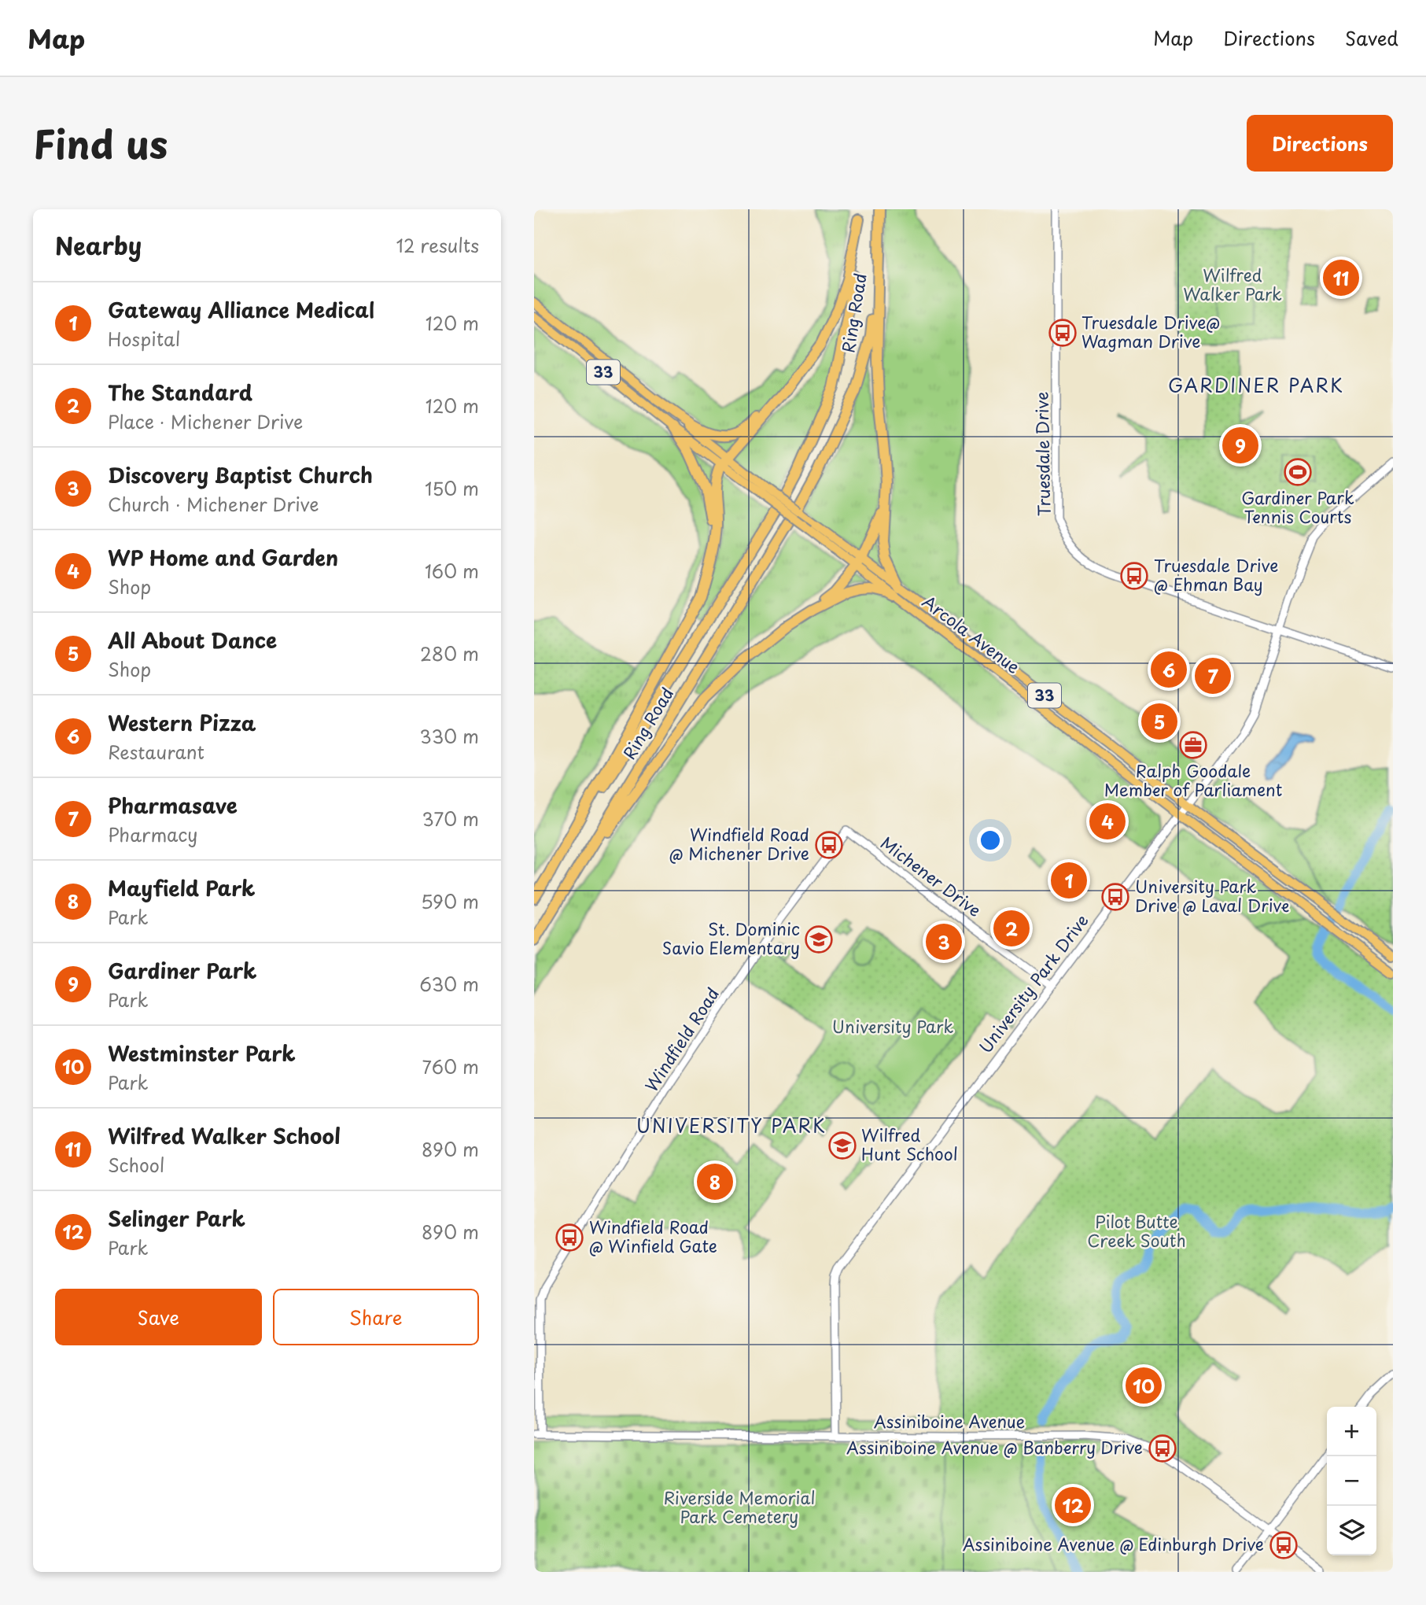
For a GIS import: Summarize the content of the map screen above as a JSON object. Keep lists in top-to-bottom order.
{
  "streets": {
    "highway": ["Ring Road"],
    "main road": ["33", "Arcola Avenue"],
    "street": [
      "Truesdale Drive",
      "Michener Drive",
      "University Park Drive",
      "Windfield Road",
      "Assiniboine Avenue"
    ]
  },
  "crossings": [
    ["Truesdale Drive", "University Park Drive"],
    ["Arcola Avenue", "University Park Drive"],
    ["Michener Drive", "University Park Drive"],
    ["Michener Drive", "Windfield Road"],
    ["University Park Drive", "Assiniboine Avenue"],
    ["Windfield Road", "Assiniboine Avenue"]
  ],
  "districts": ["GARDINER PARK", "UNIVERSITY PARK"],
  "parks": [
    "Wilfred Walker Park",
    "University Park",
    "Pilot Butte Creek South",
    "Riverside Memorial Park Cemetery"
  ],
  "places": {
    "bus stop": [
      "Truesdale Drive@ Wagman Drive",
      "Truesdale Drive @ Ehman Bay",
      "Windfield Road @ Michener Drive",
      "University Park Drive @ Laval Drive",
      "Windfield Road @ Winfield Gate",
      "Assiniboine Avenue @ Banberry Drive",
      "Assiniboine Avenue @ Edinburgh Drive"
    ],
    "sports": ["Gardiner Park Tennis Courts"],
    "office": ["Ralph Goodale Member of Parliament"],
    "school or university": ["St. Dominic Savio Elementary", "Wilfred Hunt School"]
  },
  "page": {
    "header": "Map",
    "nav": ["Map", "Directions", "Saved"],
    "title": "Find us",
    "buttons": [
      "Directions",
      ["Save", "Share"]
    ],
    "heading": ["Nearby", "12 results"],
    "pins": [
      "11",
      "9",
      "6",
      "7",
      "5",
      "4",
      "1",
      "2",
      "3",
      "8",
      "10",
      "12"
    ],
    "list": [
      {
        "mark": "1",
        "name": "Gateway Alliance Medical",
        "note": "Hospital",
        "value": "120 m"
      },
      {
        "mark": "2",
        "name": "The Standard",
        "note": "Place · Michener Drive",
        "value": "120 m"
      },
      {
        "mark": "3",
        "name": "Discovery Baptist Church",
        "note": "Church · Michener Drive",
        "value": "150 m"
      },
      {
        "mark": "4",
        "name": "WP Home and Garden",
        "note": "Shop",
        "value": "160 m"
      },
      {
        "mark": "5",
        "name": "All About Dance",
        "note": "Shop",
        "value": "280 m"
      },
      {
        "mark": "6",
        "name": "Western Pizza",
        "note": "Restaurant",
        "value": "330 m"
      },
      {
        "mark": "7",
        "name": "Pharmasave",
        "note": "Pharmacy",
        "value": "370 m"
      },
      {
        "mark": "8",
        "name": "Mayfield Park",
        "note": "Park",
        "value": "590 m"
      },
      {
        "mark": "9",
        "name": "Gardiner Park",
        "note": "Park",
        "value": "630 m"
      },
      {
        "mark": "10",
        "name": "Westminster Park",
        "note": "Park",
        "value": "760 m"
      },
      {
        "mark": "11",
        "name": "Wilfred Walker School",
        "note": "School",
        "value": "890 m"
      },
      {
        "mark": "12",
        "name": "Selinger Park",
        "note": "Park",
        "value": "890 m"
      }
    ],
    "map_buttons": ["+", "−"]
  }
}
